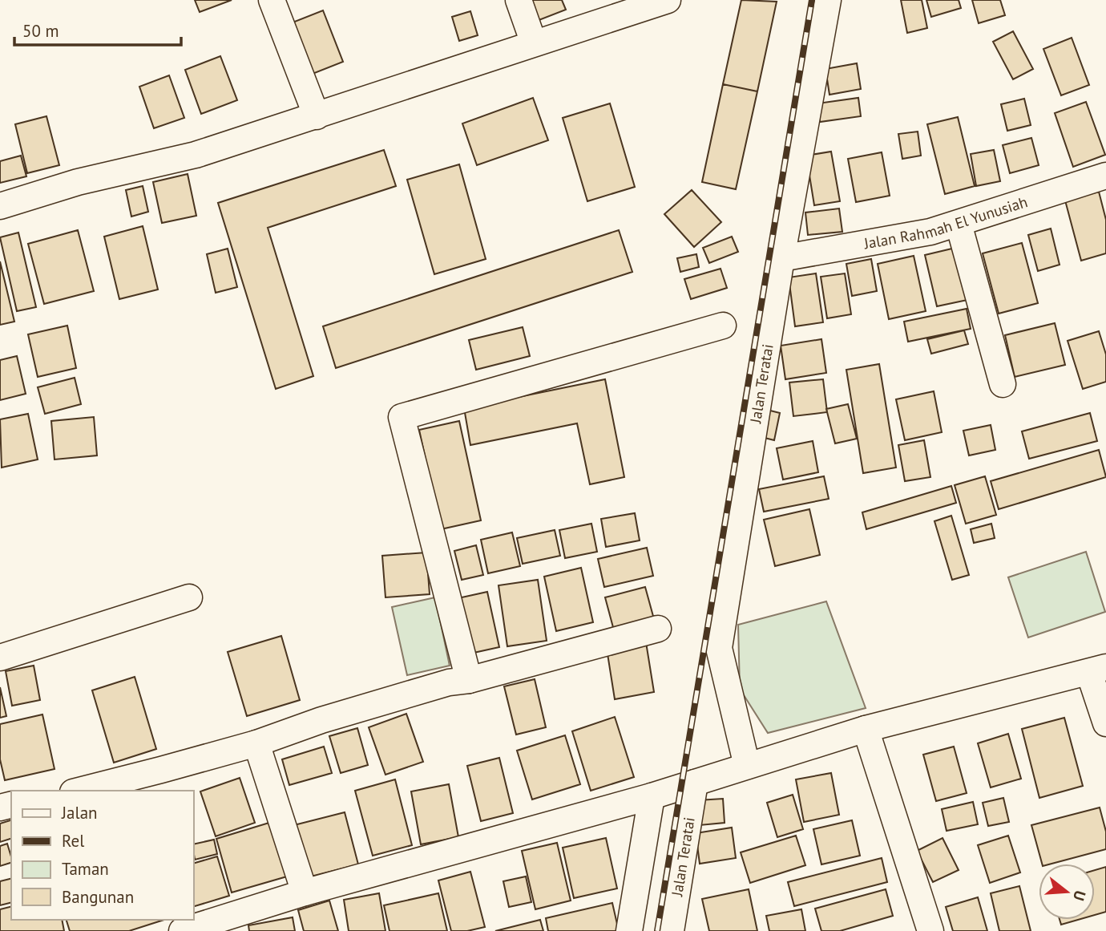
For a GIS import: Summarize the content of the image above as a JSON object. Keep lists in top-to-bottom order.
{
  "streets": {
    "street": ["Jalan Rahmah El Yunusiah", "Jalan Teratai"]
  },
  "crossings": [
    ["Jalan Rahmah El Yunusiah", "Jalan Teratai"]
  ],
  "legend": [
    "Jalan",
    "Rel",
    "Taman",
    "Bangunan"
  ],
  "scale_bar": "50 m",
  "north": "right"
}
